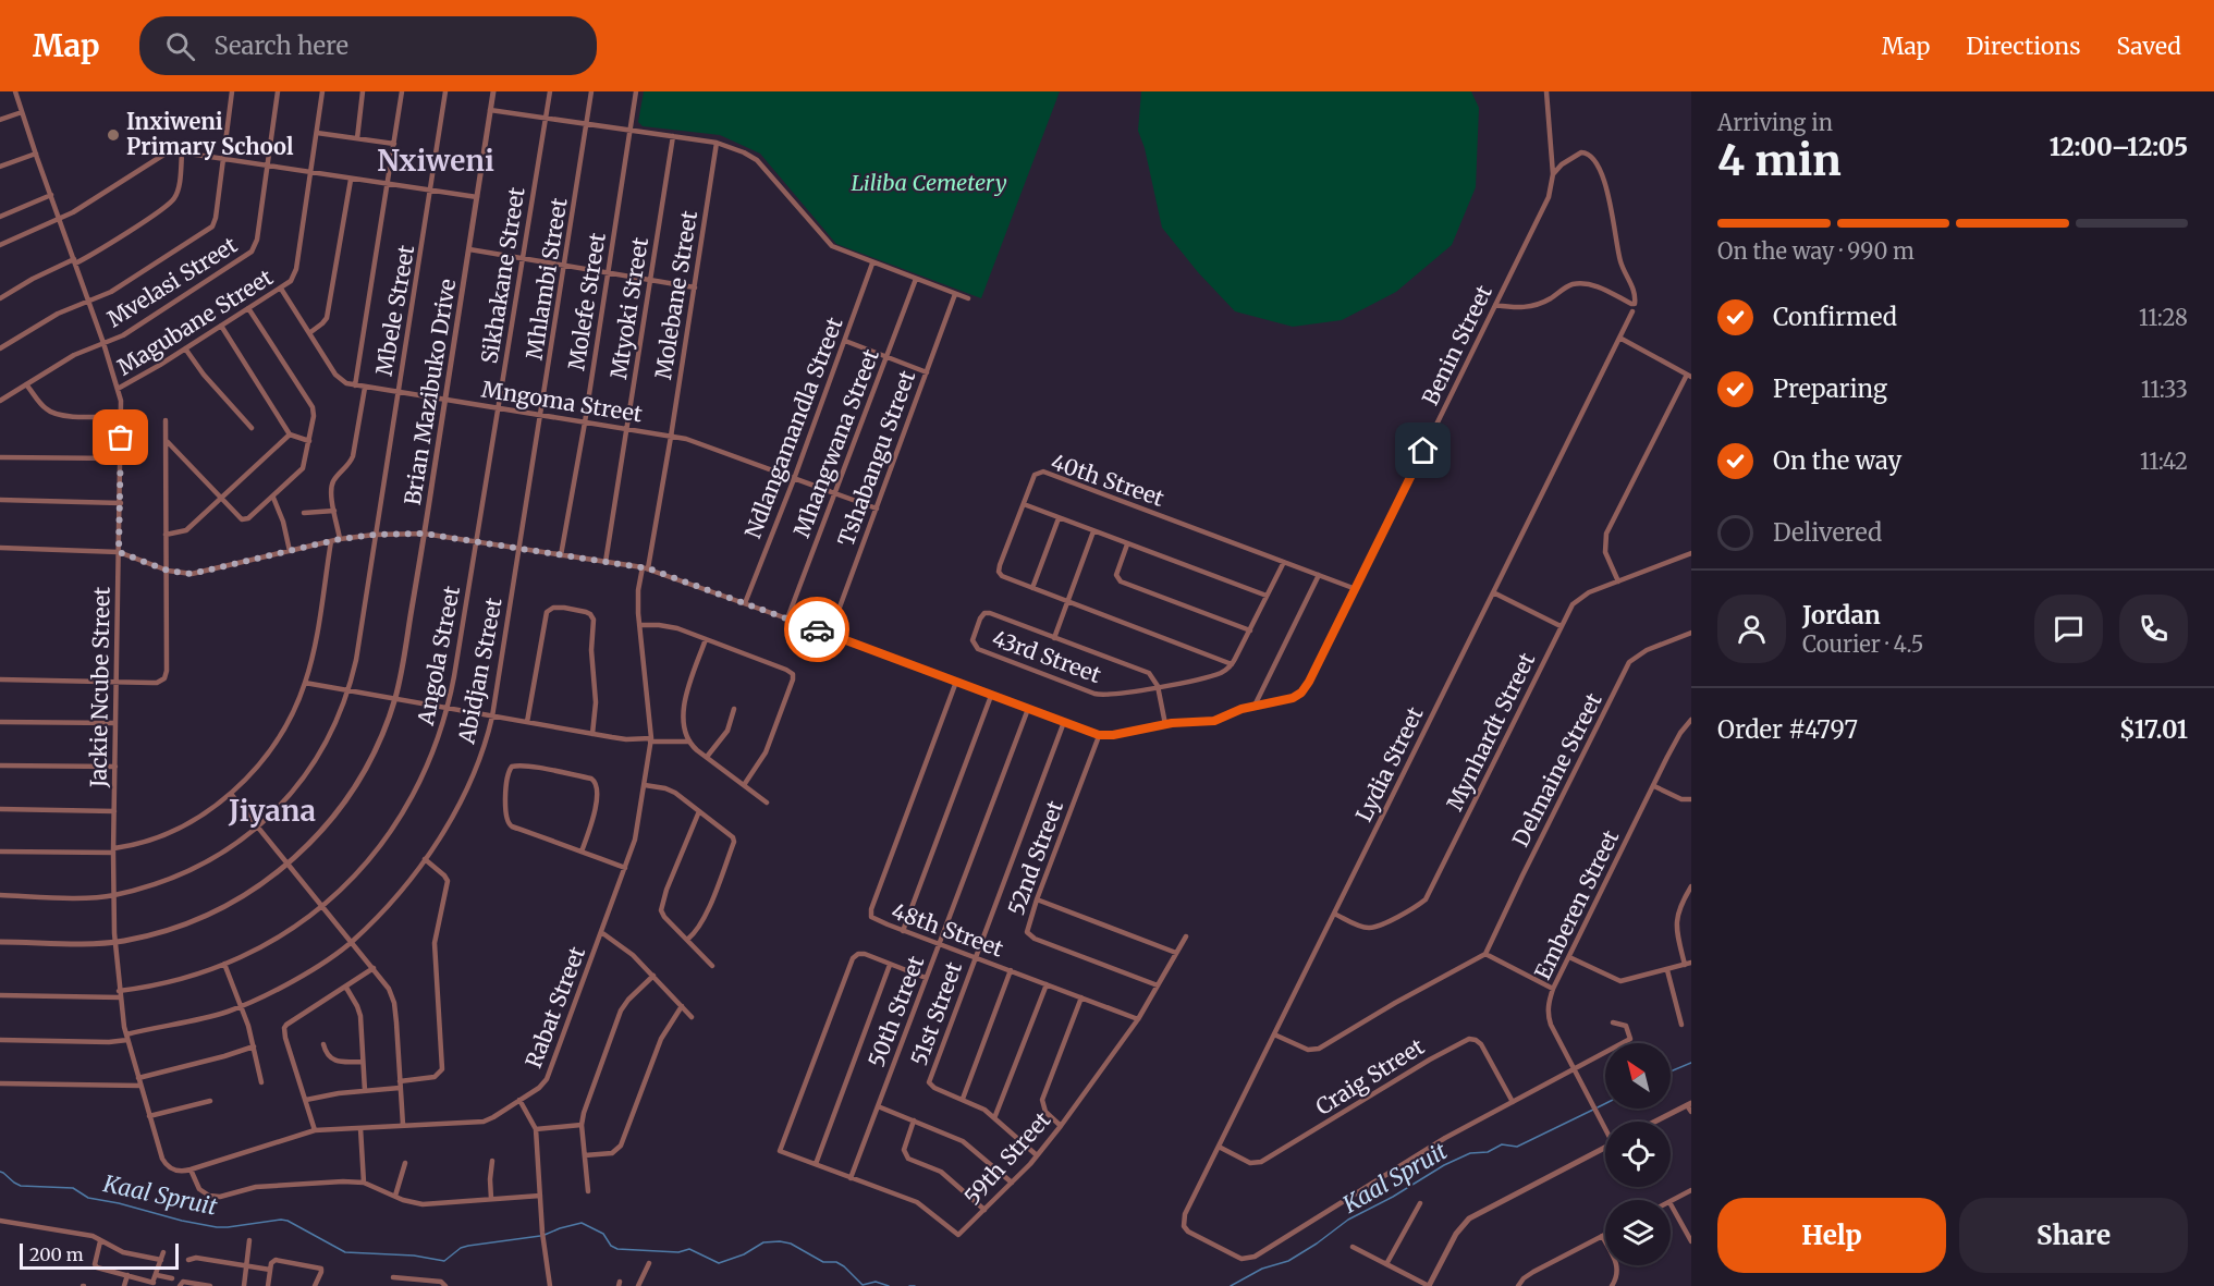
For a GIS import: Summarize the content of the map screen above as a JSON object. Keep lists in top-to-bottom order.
{
  "streets": {
    "street": [
      "Sikhakane Street",
      "Mhlambi Street",
      "Mvelasi Street",
      "Molebane Street",
      "Molefe Street",
      "Mtyoki Street",
      "Mbele Street",
      "Magubane Street",
      "Benin Street",
      "Brian Mazibuko Drive",
      "Mngoma Street",
      "Ndlangamandla Street",
      "Mhangwana Street",
      "Tshabangu Street",
      "40th Street",
      "Angola Street",
      "43rd Street",
      "Abidjan Street",
      "Jackie Ncube Street",
      "Mynhardt Street",
      "Lydia Street",
      "Delmaine Street",
      "52nd Street",
      "Emberen Street",
      "48th Street",
      "Rabat Street",
      "50th Street",
      "51st Street",
      "Craig Street",
      "59th Street"
    ]
  },
  "crossings": [
    ["Sikhakane Street", "Benin Street"],
    ["Sikhakane Street", "Mngoma Street"],
    ["Sikhakane Street", "Angola Street"],
    ["Mhlambi Street", "Benin Street"],
    ["Mhlambi Street", "Mngoma Street"],
    ["Mhlambi Street", "Abidjan Street"],
    ["Mvelasi Street", "Jackie Ncube Street"],
    ["Molebane Street", "Benin Street"],
    ["Molebane Street", "Mngoma Street"],
    ["Molebane Street", "Rabat Street"],
    ["Molefe Street", "Benin Street"],
    ["Molefe Street", "Mngoma Street"],
    ["Mtyoki Street", "Benin Street"],
    ["Mtyoki Street", "Mngoma Street"],
    ["Mbele Street", "Benin Street"],
    ["Mbele Street", "Mngoma Street"],
    ["Mbele Street", "Jackie Ncube Street"],
    ["Magubane Street", "Mngoma Street"],
    ["Magubane Street", "Jackie Ncube Street"],
    ["Benin Street", "Brian Mazibuko Drive"],
    ["Benin Street", "Ndlangamandla Street"],
    ["Benin Street", "Mhangwana Street"],
    ["Benin Street", "Tshabangu Street"],
    ["Benin Street", "40th Street"],
    ["Benin Street", "Angola Street"],
    ["Benin Street", "Abidjan Street"],
    ["Benin Street", "Jackie Ncube Street"],
    ["Benin Street", "52nd Street"],
    ["Benin Street", "48th Street"],
    ["Benin Street", "Rabat Street"],
    ["Benin Street", "50th Street"],
    ["Benin Street", "51st Street"],
    ["Brian Mazibuko Drive", "Mngoma Street"],
    ["Brian Mazibuko Drive", "Jackie Ncube Street"],
    ["Mngoma Street", "Ndlangamandla Street"],
    ["Mngoma Street", "Mhangwana Street"],
    ["Mngoma Street", "Tshabangu Street"],
    ["40th Street", "43rd Street"],
    ["Angola Street", "Jackie Ncube Street"],
    ["Abidjan Street", "Jackie Ncube Street"],
    ["Jackie Ncube Street", "Rabat Street"],
    ["Mynhardt Street", "Lydia Street"],
    ["Lydia Street", "Craig Street"],
    ["52nd Street", "59th Street"],
    ["48th Street", "50th Street"],
    ["48th Street", "51st Street"],
    ["48th Street", "59th Street"],
    ["50th Street", "59th Street"],
    ["51st Street", "59th Street"]
  ],
  "districts": ["Nxiweni", "Jiyana"],
  "water": ["Kaal Spruit"],
  "parks": ["Liliba Cemetery"],
  "places": ["Inxiweni Primary School"],
  "scale_bar": "200 m",
  "north": "top left",
  "page": {
    "header": "Map",
    "search": "Search here",
    "nav": ["Map", "Directions", "Saved"],
    "heading": ["4 min", "Arriving in", "12:00–12:05"],
    "panel": [
      "Jordan",
      "Courier · 4.5",
      "Order #4797",
      "$17.01"
    ],
    "bar": "On the way · 990 m",
    "list": [
      ["Confirmed", "11:28"],
      ["Preparing", "11:33"],
      ["On the way", "11:42"],
      "Delivered"
    ],
    "buttons": ["Help", "Share"],
    "scale": "200 m"
  }
}
